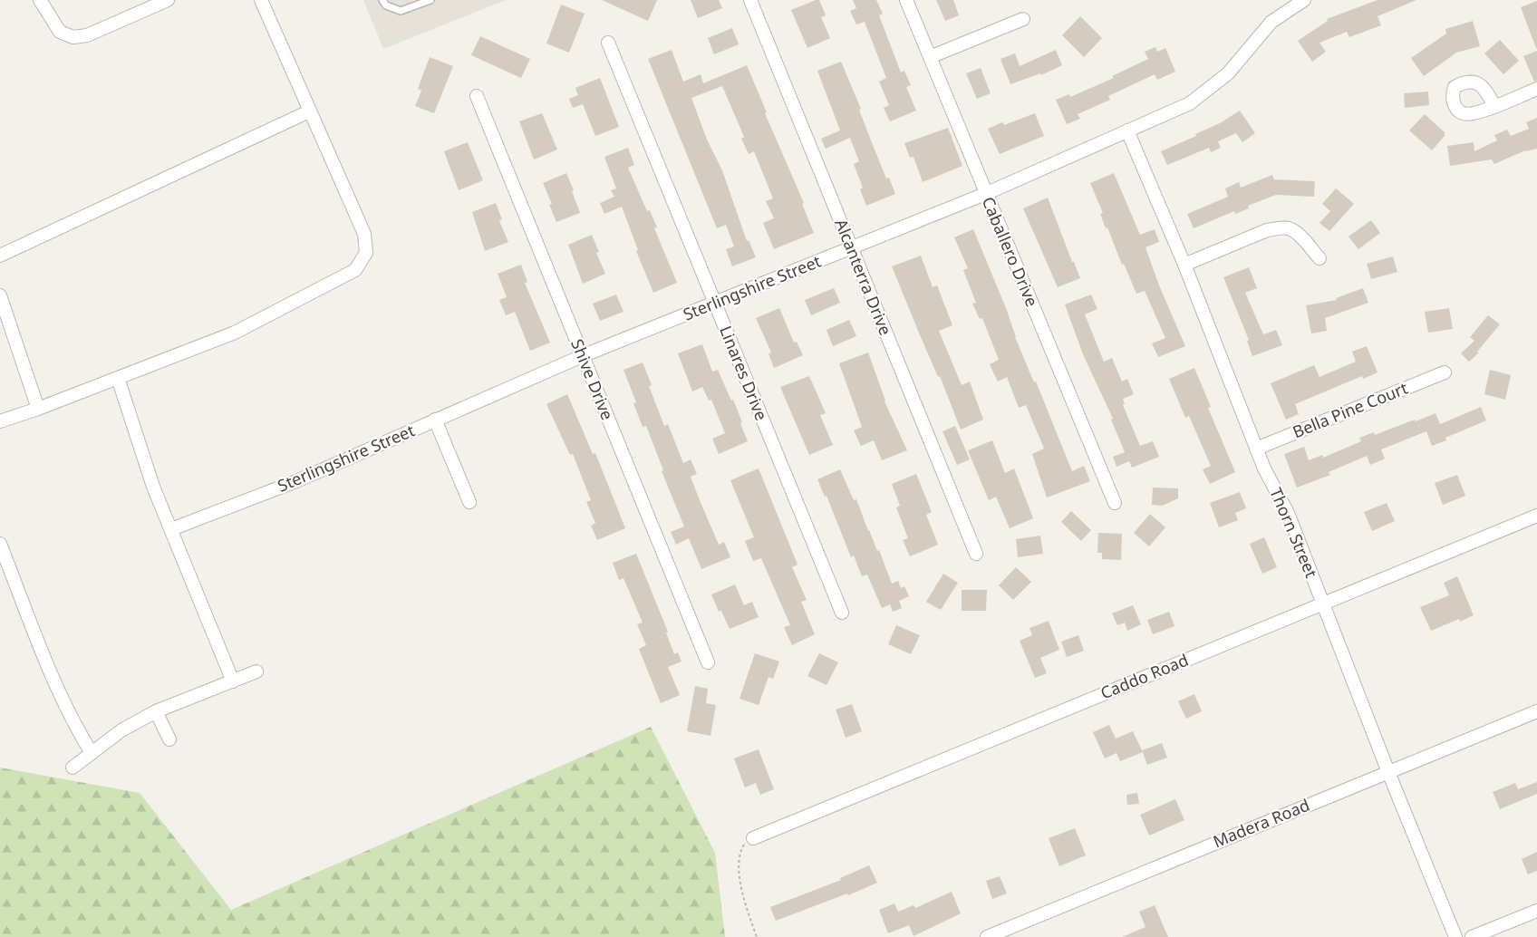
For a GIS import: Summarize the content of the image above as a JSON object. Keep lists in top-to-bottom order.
{
  "streets": {
    "street": [
      "Caballero Drive",
      "Alcanterra Drive",
      "Sterlingshire Street",
      "Linares Drive",
      "Shive Drive",
      "Bella Pine Court",
      "Thorn Street",
      "Caddo Road",
      "Madera Road"
    ]
  },
  "crossings": [
    ["Caballero Drive", "Sterlingshire Street"],
    ["Alcanterra Drive", "Sterlingshire Street"],
    ["Sterlingshire Street", "Linares Drive"],
    ["Sterlingshire Street", "Shive Drive"],
    ["Sterlingshire Street", "Thorn Street"],
    ["Bella Pine Court", "Thorn Street"],
    ["Thorn Street", "Caddo Road"],
    ["Thorn Street", "Madera Road"]
  ]
}
